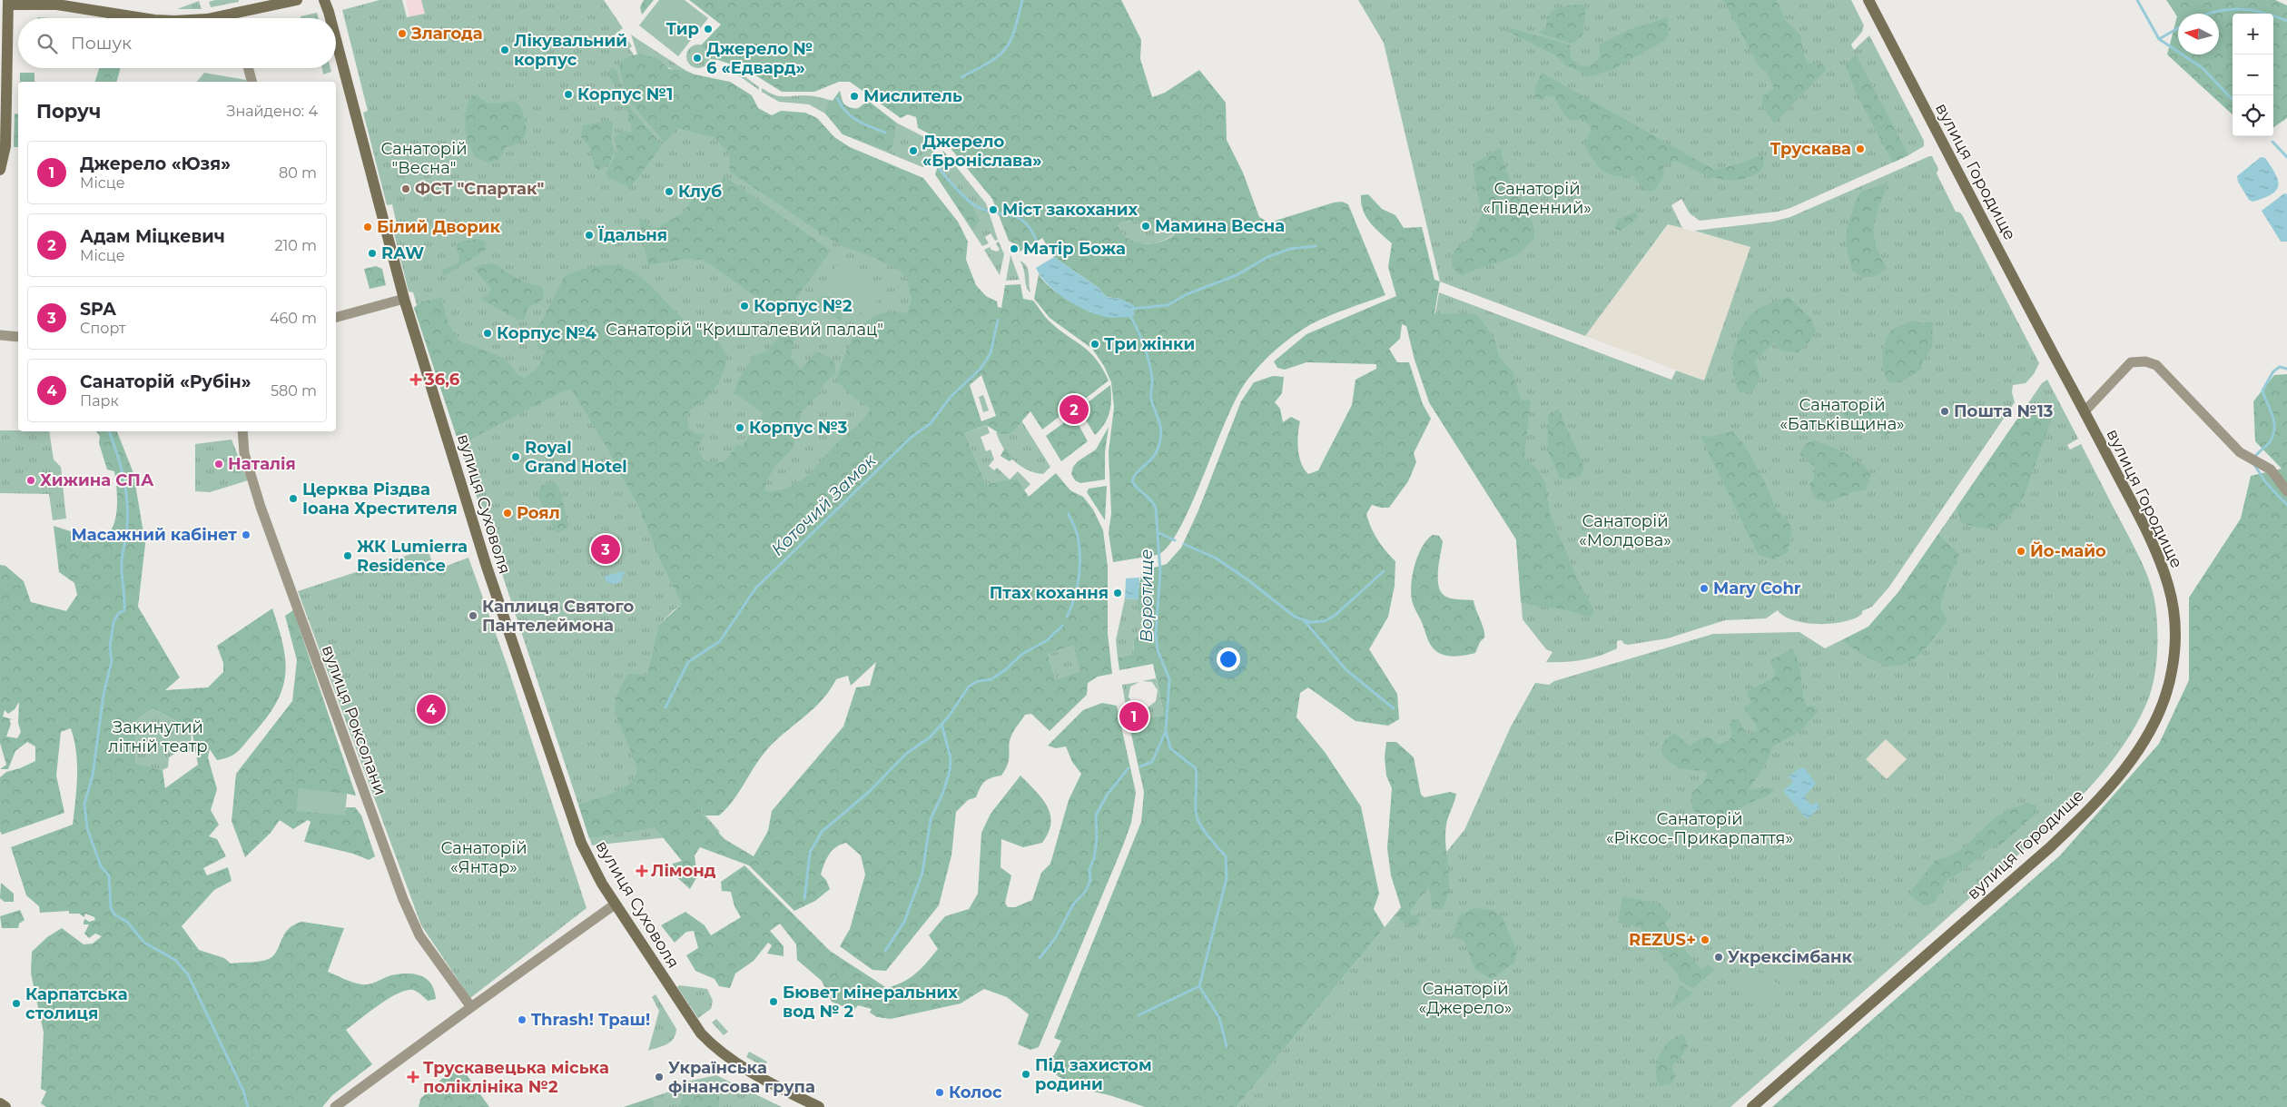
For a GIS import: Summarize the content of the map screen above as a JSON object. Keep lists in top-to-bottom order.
{
  "streets": {
    "street": ["вулиця Городище", "вулиця Суховоля", "вулиця Роксолани"]
  },
  "water": ["Коточий Замок", "Воротище"],
  "parks": [
    "Санаторій \"Весна\"",
    "Санаторій «Південний»",
    "Санаторій \"Кришталевий палац\"",
    "Санаторій «Батьківщина»",
    "Санаторій «Молдова»",
    "Закинутий літній театр",
    "Санаторій «Ріксос-Прикарпаття»",
    "Санаторій «Янтар»",
    "Санаторій «Джерело»"
  ],
  "places": {
    "other": [
      "Тир",
      "Злагода",
      "Лікувальний корпус",
      "Джерело № 6 «Едвард»",
      "Корпус №1",
      "Мислитель",
      "Трускава",
      "Джерело «Броніслава»",
      "ФСТ \"Спартак\"",
      "Клуб",
      "Міст закоханих",
      "Мамина Весна",
      "Білий Дворик",
      "Їдальня",
      "Матір Божа",
      "RAW",
      "Корпус №2",
      "Корпус №4",
      "Три жінки",
      "Пошта №13",
      "Корпус №3",
      "Royal Grand Hotel",
      "Наталія",
      "Хижина СПА",
      "Церква Різдва Іоана Хрестителя",
      "Роял",
      "Масажний кабінет",
      "Йо-майо",
      "ЖК Lumierra Residence",
      "Mary Cohr",
      "Птах кохання",
      "Каплиця Святого Пантелеймона",
      "REZUS+",
      "Укрексімбанк",
      "Бювет мінеральних вод № 2",
      "Карпатська столиця",
      "Thrash! Траш!",
      "Під захистом родини",
      "Українська фінансова група",
      "Колос"
    ],
    "health": ["36,6", "Лімонд", "Трускавецька міська поліклініка №2"]
  },
  "north": "left",
  "page": {
    "map_buttons": ["+", "−"],
    "search": "Пошук",
    "heading": ["Поруч", "Знайдено: 4"],
    "list": [
      {
        "mark": "1",
        "name": "Джерело «Юзя»",
        "note": "Місце",
        "value": "80 m"
      },
      {
        "mark": "2",
        "name": "Адам Міцкевич",
        "note": "Місце",
        "value": "210 m"
      },
      {
        "mark": "3",
        "name": "SPA",
        "note": "Спорт",
        "value": "460 m"
      },
      {
        "mark": "4",
        "name": "Санаторій «Рубін»",
        "note": "Парк",
        "value": "580 m"
      }
    ],
    "pins": [
      "2",
      "3",
      "4",
      "1"
    ]
  }
}
